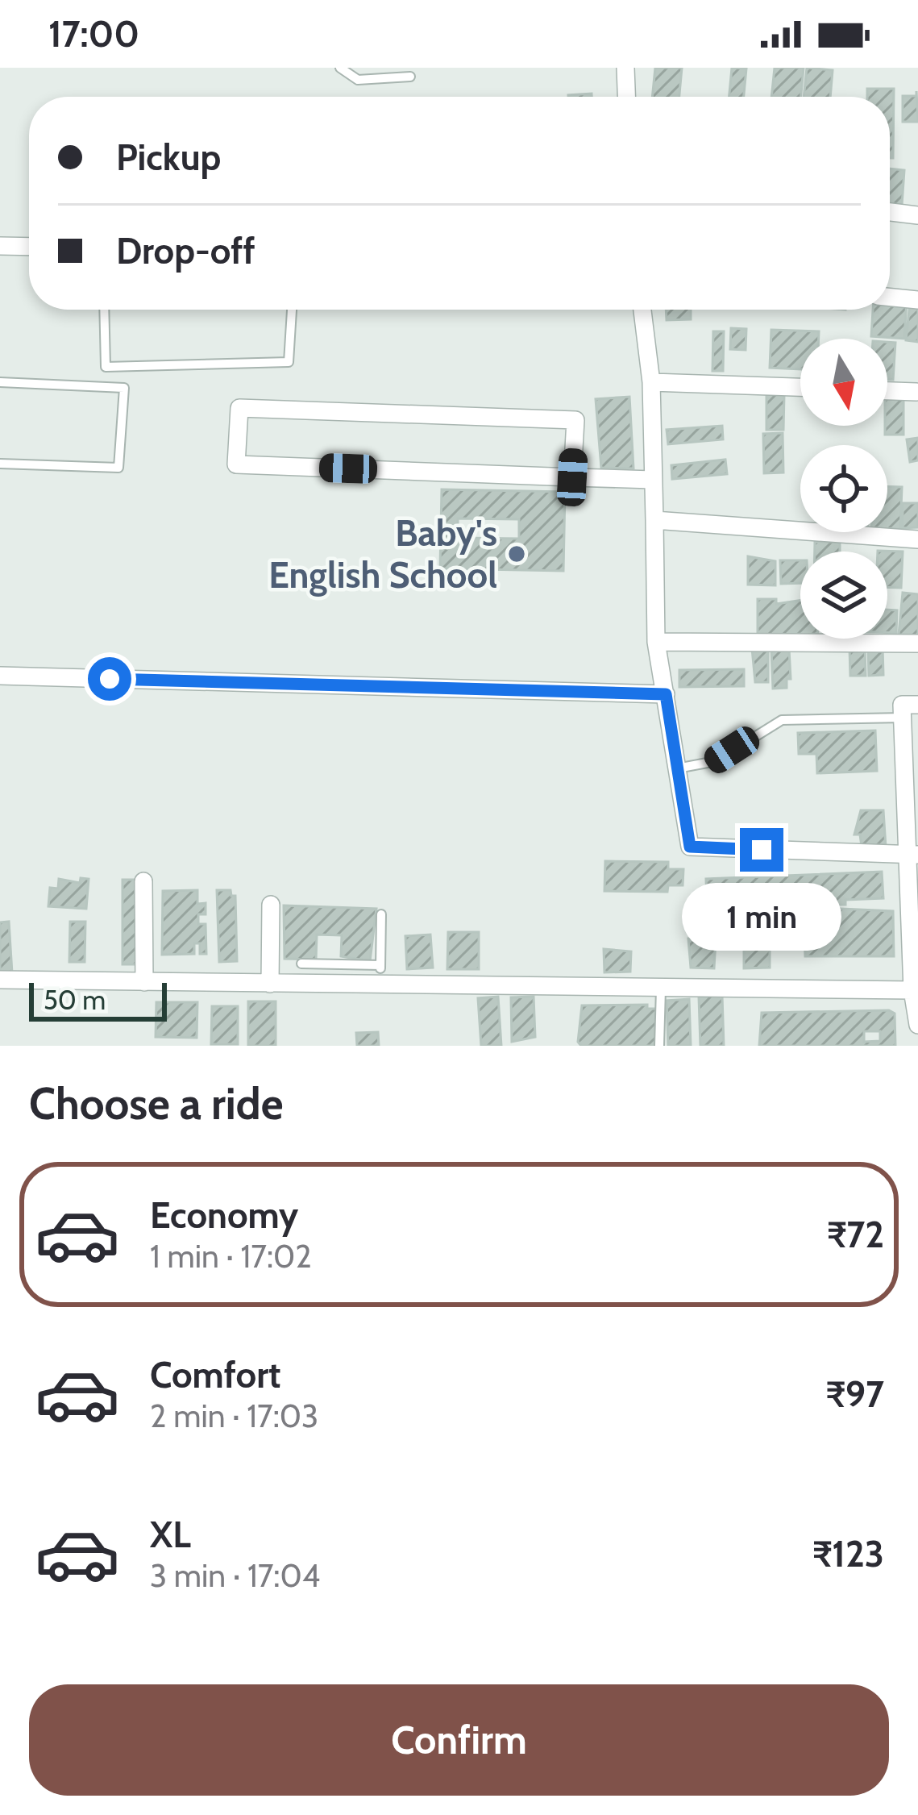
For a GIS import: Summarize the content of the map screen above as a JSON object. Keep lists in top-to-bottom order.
{
  "places": ["Baby's English School"],
  "scale_bar": "50 m",
  "north": "bottom",
  "page": {
    "status": "17:00",
    "banner": ["Pickup", "Drop-off"],
    "bubble": "1 min",
    "scale": "50 m",
    "heading": "Choose a ride",
    "list": [
      {
        "name": "Economy",
        "note": "1 min · 17:02",
        "value": "₹72"
      },
      {
        "name": "Comfort",
        "note": "2 min · 17:03",
        "value": "₹97"
      },
      {
        "name": "XL",
        "note": "3 min · 17:04",
        "value": "₹123"
      }
    ],
    "buttons": "Confirm"
  }
}
